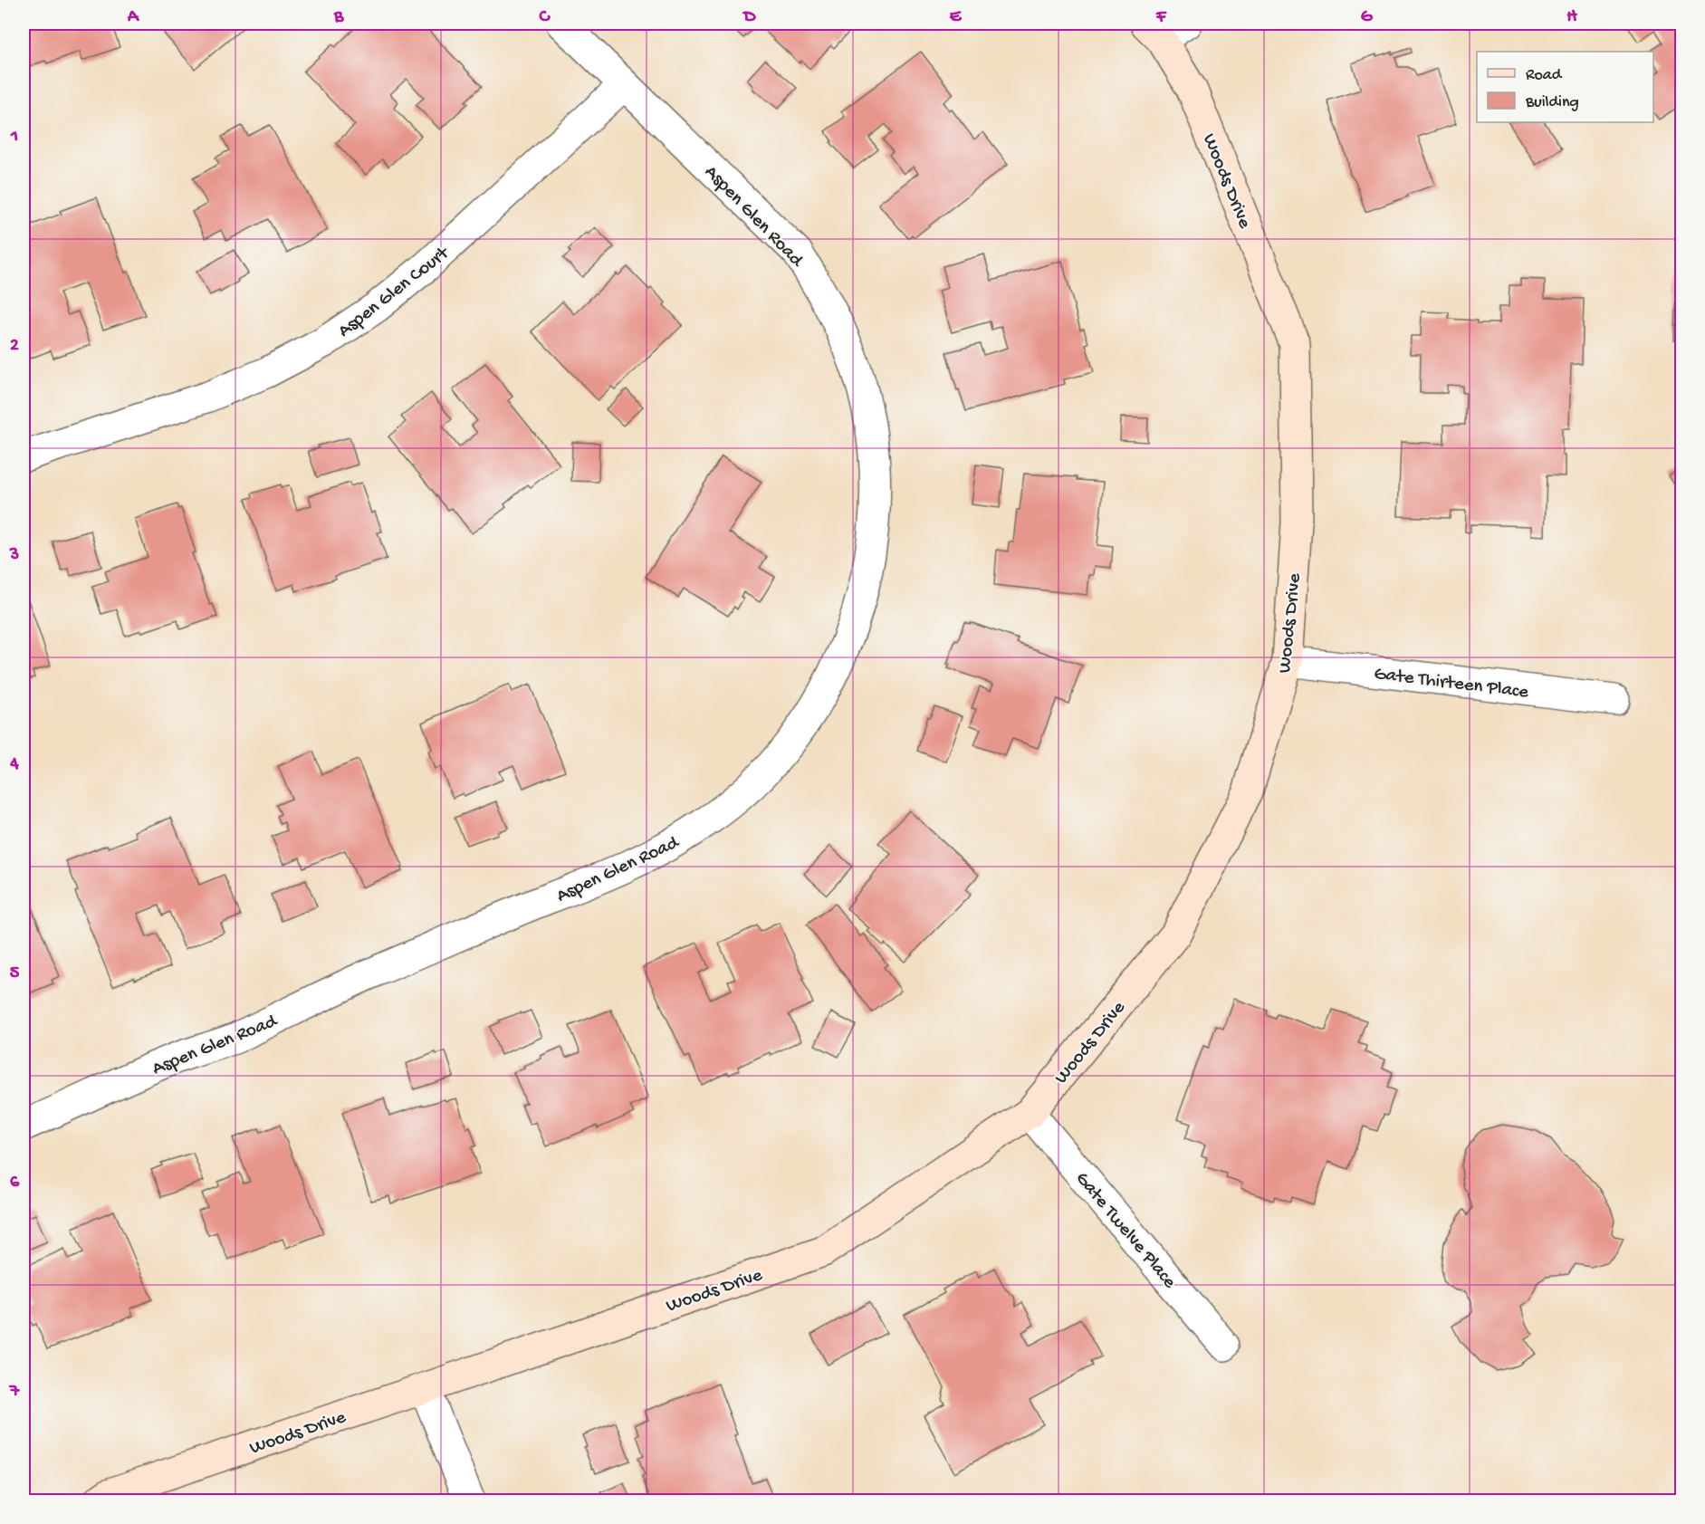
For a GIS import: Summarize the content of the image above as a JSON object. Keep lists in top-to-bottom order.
{
  "streets": {
    "street": [
      "Woods Drive",
      "Aspen Glen Road",
      "Aspen Glen Court",
      "Gate Thirteen Place",
      "Gate Twelve Place"
    ]
  },
  "crossings": [
    ["Woods Drive", "Gate Thirteen Place"],
    ["Woods Drive", "Gate Twelve Place"],
    ["Aspen Glen Road", "Aspen Glen Court"]
  ],
  "legend": ["Road", "Building"],
  "grid": {
    "columns": [
      "A",
      "B",
      "C",
      "D",
      "E",
      "F",
      "G",
      "H"
    ],
    "rows": [
      "1",
      "2",
      "3",
      "4",
      "5",
      "6",
      "7"
    ]
  }
}
